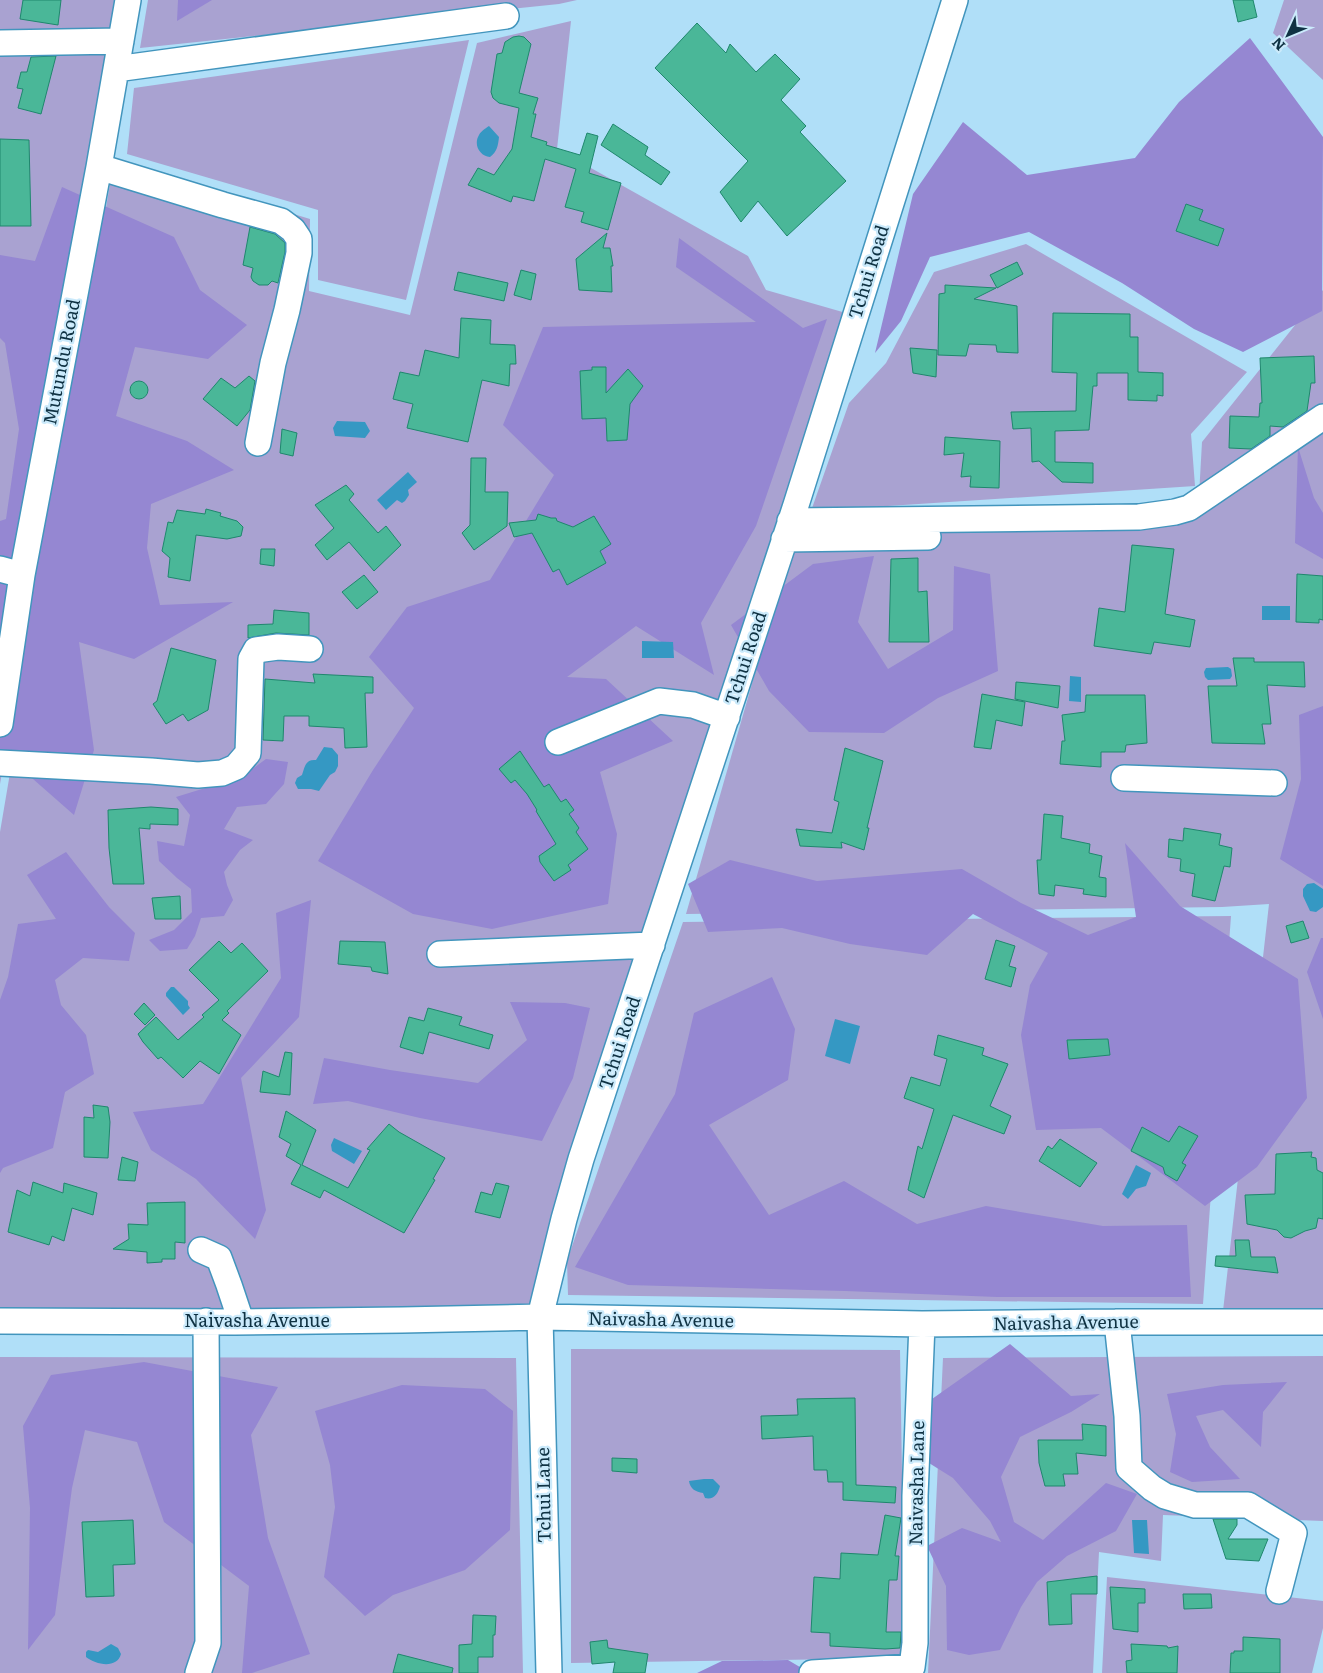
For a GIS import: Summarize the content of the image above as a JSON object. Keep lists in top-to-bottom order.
{
  "streets": {
    "street": [
      "Tchui Road",
      "Mutundu Road",
      "Naivasha Avenue",
      "Naivasha Lane",
      "Tchui Lane"
    ]
  },
  "crossings": [
    ["Tchui Road", "Naivasha Avenue"],
    ["Tchui Road", "Tchui Lane"],
    ["Naivasha Avenue", "Naivasha Lane"],
    ["Naivasha Avenue", "Tchui Lane"]
  ],
  "north": "bottom left"
}
